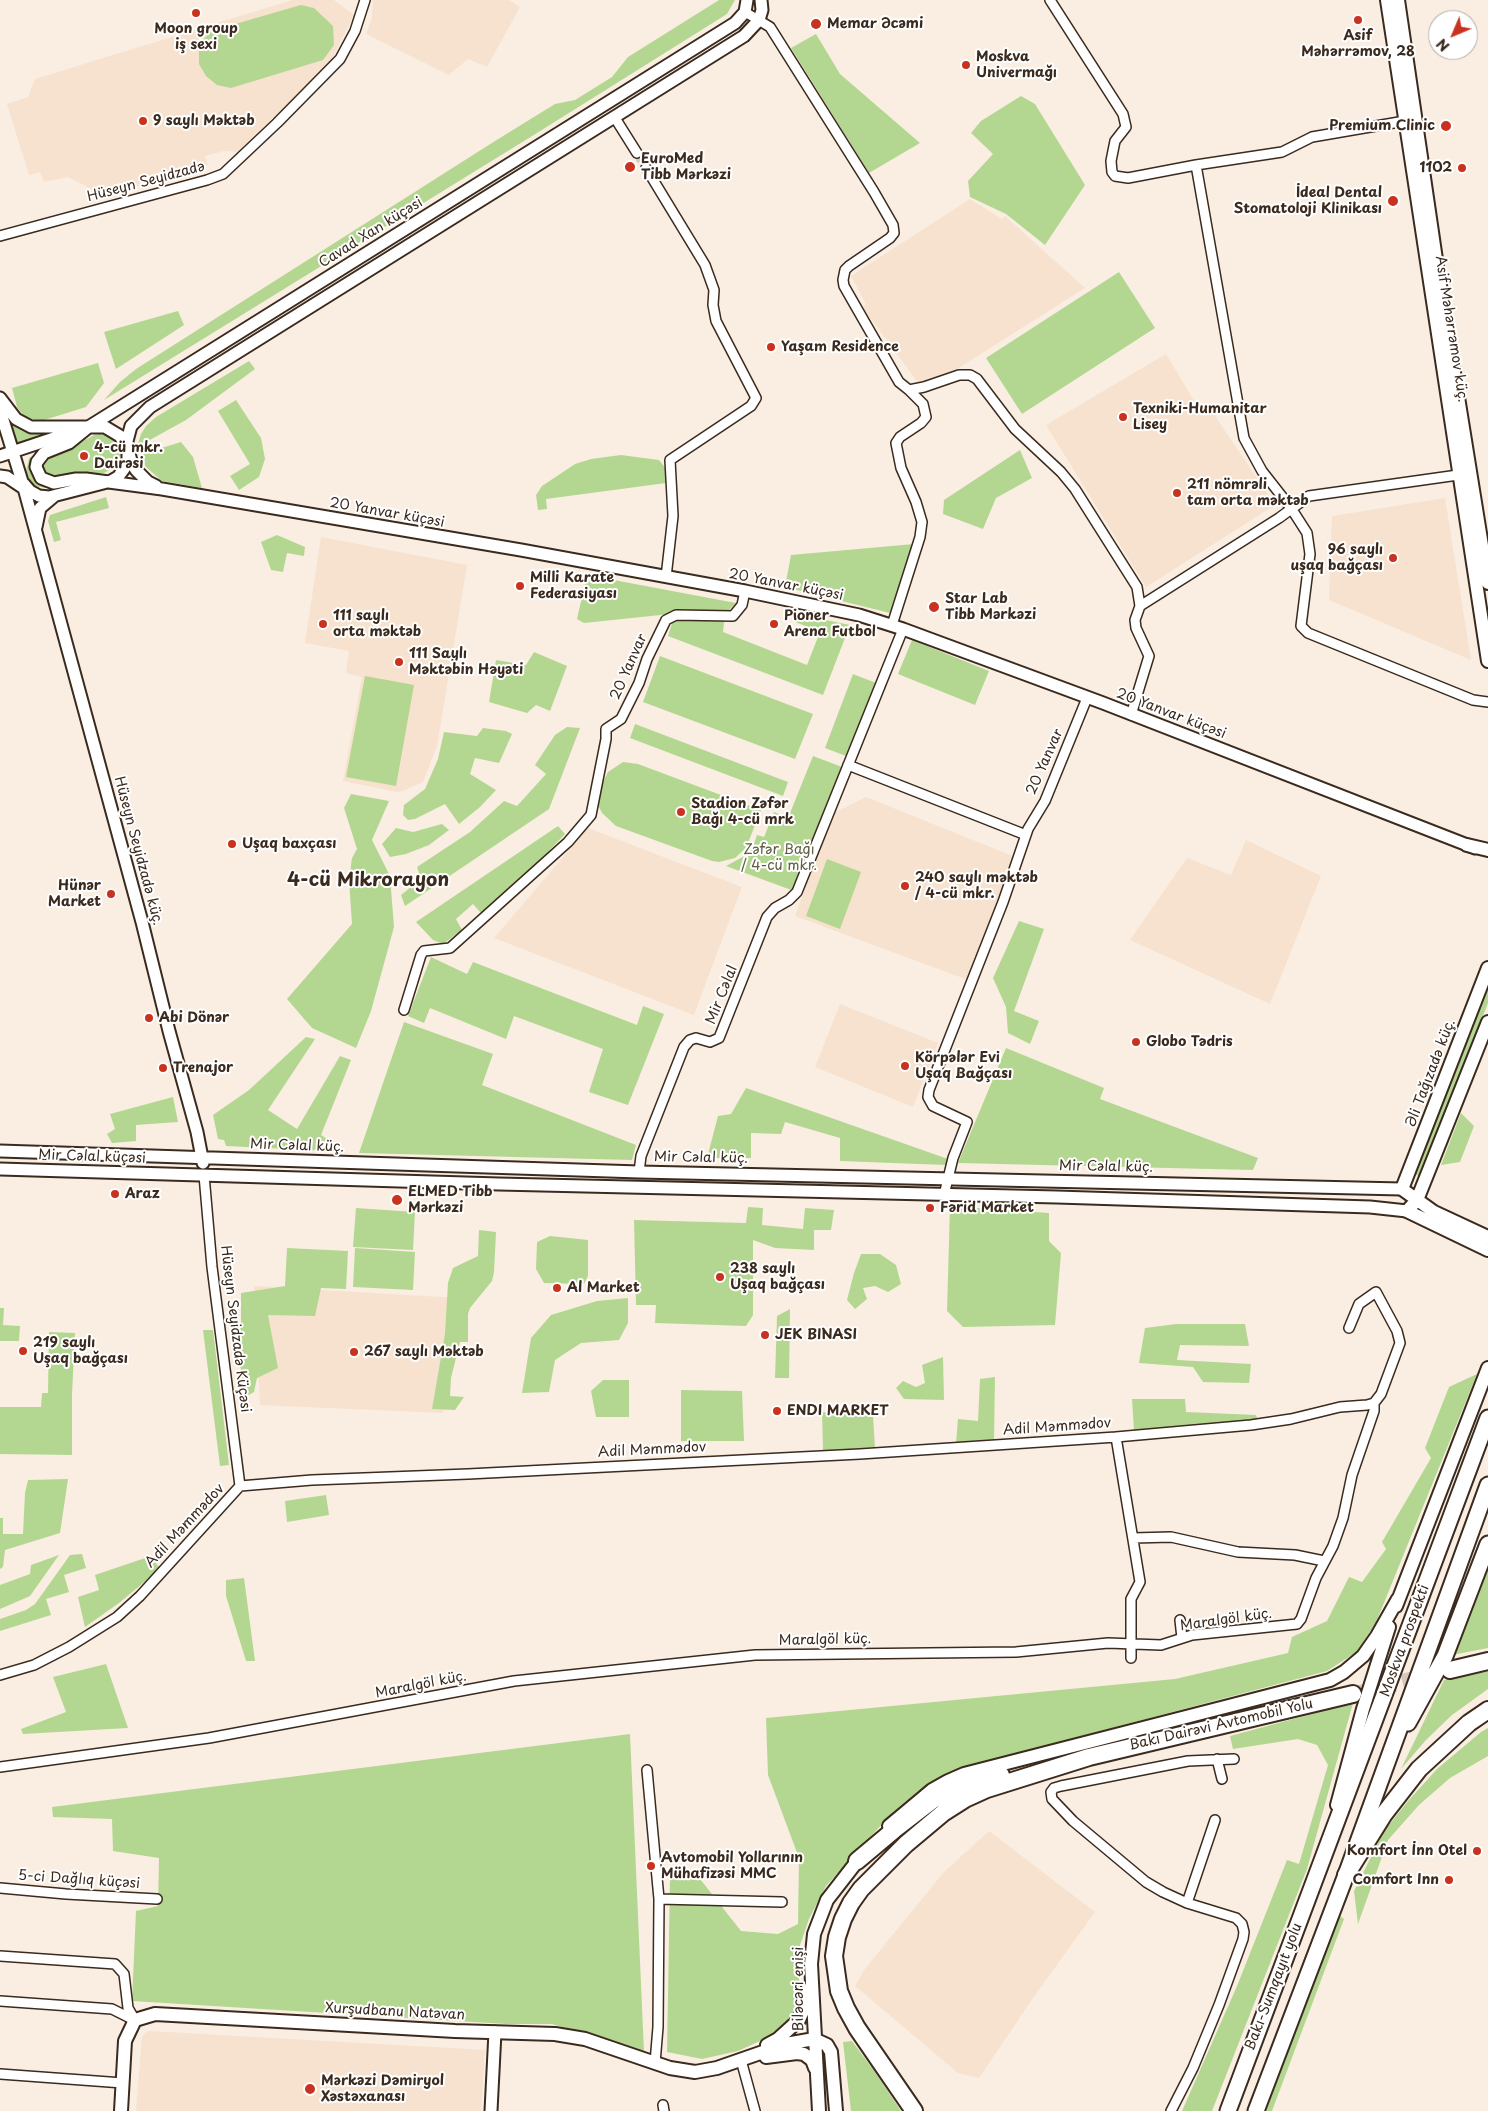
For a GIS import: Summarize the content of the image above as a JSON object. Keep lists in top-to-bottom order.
{
  "streets": {
    "highway": ["Moskva prospekti", "Bakı Dairəvi Avtomobil Yolu", "Bakı-Sumqayıt yolu"],
    "main road": [
      "Asif Məhərrəmov küç.",
      "Əli Tağızadə küç.",
      "Biləcəri enişi",
      "Xurşudbanu Natəvan"
    ],
    "street": [
      "Hüseyn Seyidzadə",
      "Cavad Xan küçəsi",
      "20 Yanvar küçəsi",
      "20 Yanvar",
      "Hüseyn Seyidzadə küç.",
      "Mir Cəlal",
      "Mir Cəlal küç.",
      "Mir Cəlal küçəsi",
      "Hüseyn Seyidzadə Küçəsi",
      "Adil Məmmədov",
      "Maralgöl küç.",
      "5-ci Dağlıq küçəsi"
    ]
  },
  "crossings": [
    ["Cavad Xan küçəsi", "20 Yanvar küçəsi"],
    ["Cavad Xan küçəsi", "Hüseyn Seyidzadə küç."],
    ["20 Yanvar küçəsi", "20 Yanvar"],
    ["20 Yanvar", "Mir Cəlal küç."],
    ["Hüseyn Seyidzadə küç.", "Mir Cəlal küç."],
    ["Hüseyn Seyidzadə küç.", "Mir Cəlal küçəsi"],
    ["Hüseyn Seyidzadə küç.", "Hüseyn Seyidzadə Küçəsi"],
    ["Mir Cəlal", "Mir Cəlal küç."],
    ["Əli Tağızadə küç.", "Mir Cəlal küç."],
    ["Mir Cəlal küçəsi", "Hüseyn Seyidzadə Küçəsi"],
    ["Hüseyn Seyidzadə Küçəsi", "Adil Məmmədov"],
    ["Adil Məmmədov", "Maralgöl küç."],
    ["Moskva prospekti", "Bakı-Sumqayıt yolu"],
    ["Moskva prospekti", "Biləcəri enişi"]
  ],
  "districts": ["4-cü Mikrorayon"],
  "parks": ["Zəfər Bağı / 4-cü mkr."],
  "places": [
    "Moon group iş sexi",
    "Asif Məhərrəmov, 28",
    "Memar Əcəmi",
    "Moskva Univermağı",
    "9 saylı Məktəb",
    "Premium Clinic",
    "EuroMed Tibb Mərkəzi",
    "1102",
    "İdeal Dental Stomatoloji Klinikası",
    "Yaşam Residence",
    "Texniki-Humanitar Lisey",
    "4-cü mkr. Dairəsi",
    "211 nömrəli tam orta məktəb",
    "96 saylı uşaq bağçası",
    "Milli Karate Federasiyası",
    "Star Lab Tibb Mәrkәzi",
    "111 saylı orta məktəb",
    "Pioner Arena Futbol",
    "111 Saylı Məktəbin Həyəti",
    "Stadion Zəfər Bağı 4-cü mrk",
    "Uşaq baxçası",
    "240 saylı məktəb / 4-cü mkr.",
    "Hünər Market",
    "Abi Dönər",
    "Globo Tədris",
    "Körpələr Evi Uşaq Bağçası",
    "Trenajor",
    "Araz",
    "ELMED Tibb Mərkəzi",
    "Fərid Market",
    "238 saylı Uşaq bağçası",
    "Al Market",
    "JEK BINASI",
    "219 saylı Uşaq bağçası",
    "267 saylı Məktəb",
    "ENDI MARKET",
    "Komfort İnn Otel",
    "Avtomobil Yollarının Mühafizəsi MMC",
    "Comfort Inn",
    "Mərkəzi Dəmiryol Xəstəxanası"
  ],
  "north": "bottom left"
}
